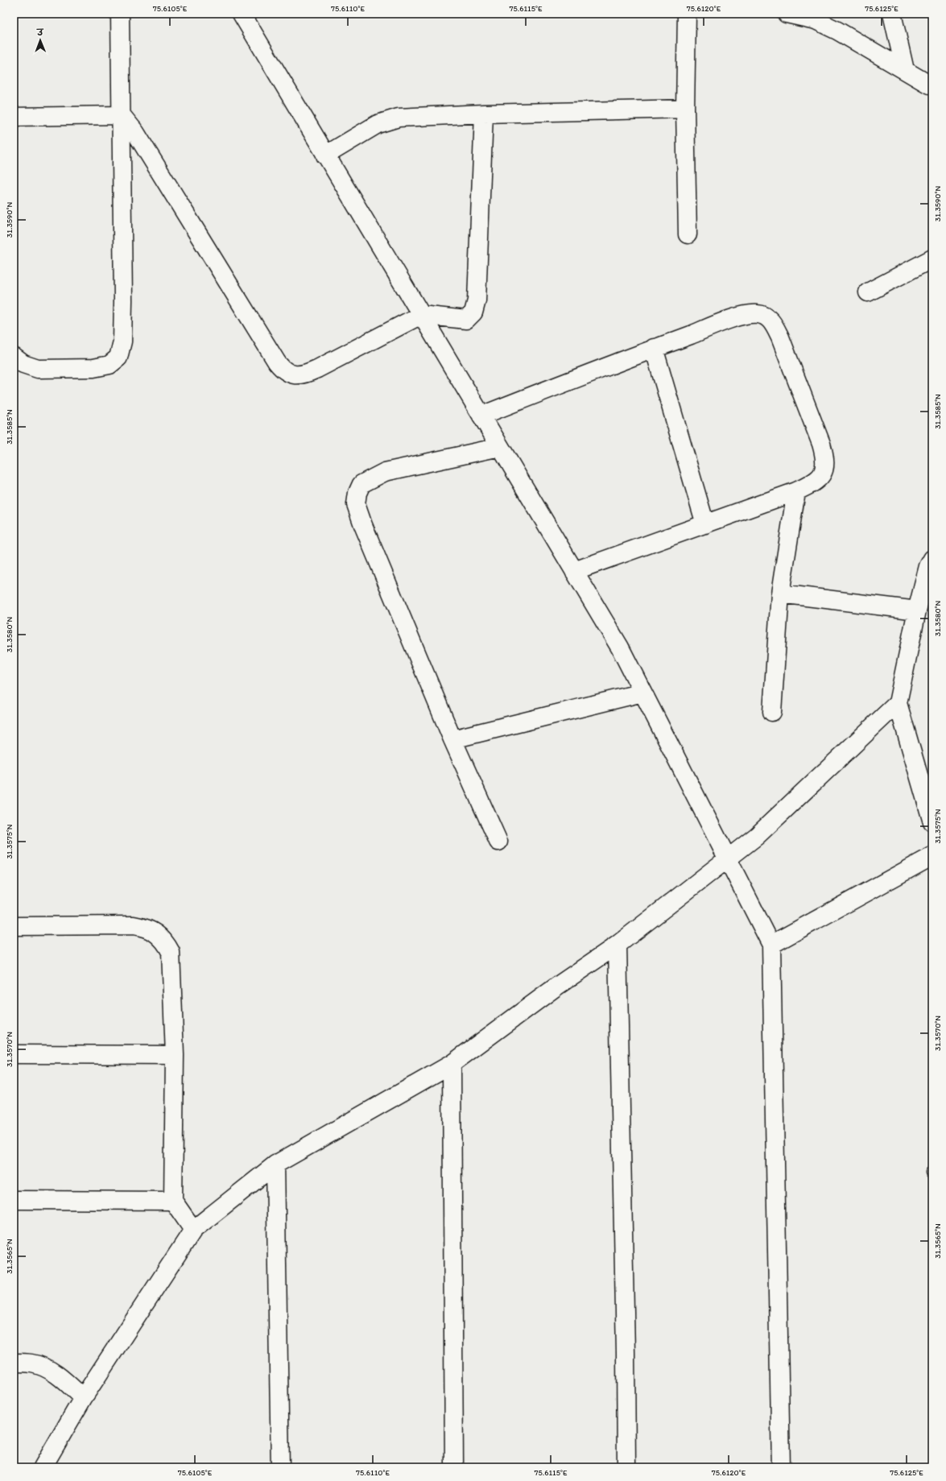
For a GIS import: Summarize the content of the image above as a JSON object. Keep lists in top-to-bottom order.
{
  "north": "top",
  "coordinates": [
    "75.6105°E",
    "75.6110°E",
    "75.6115°E",
    "75.6120°E",
    "75.6125°E",
    "31.3590°N",
    "31.3585°N",
    "31.3580°N",
    "31.3575°N",
    "31.3570°N",
    "31.3565°N"
  ]
}
